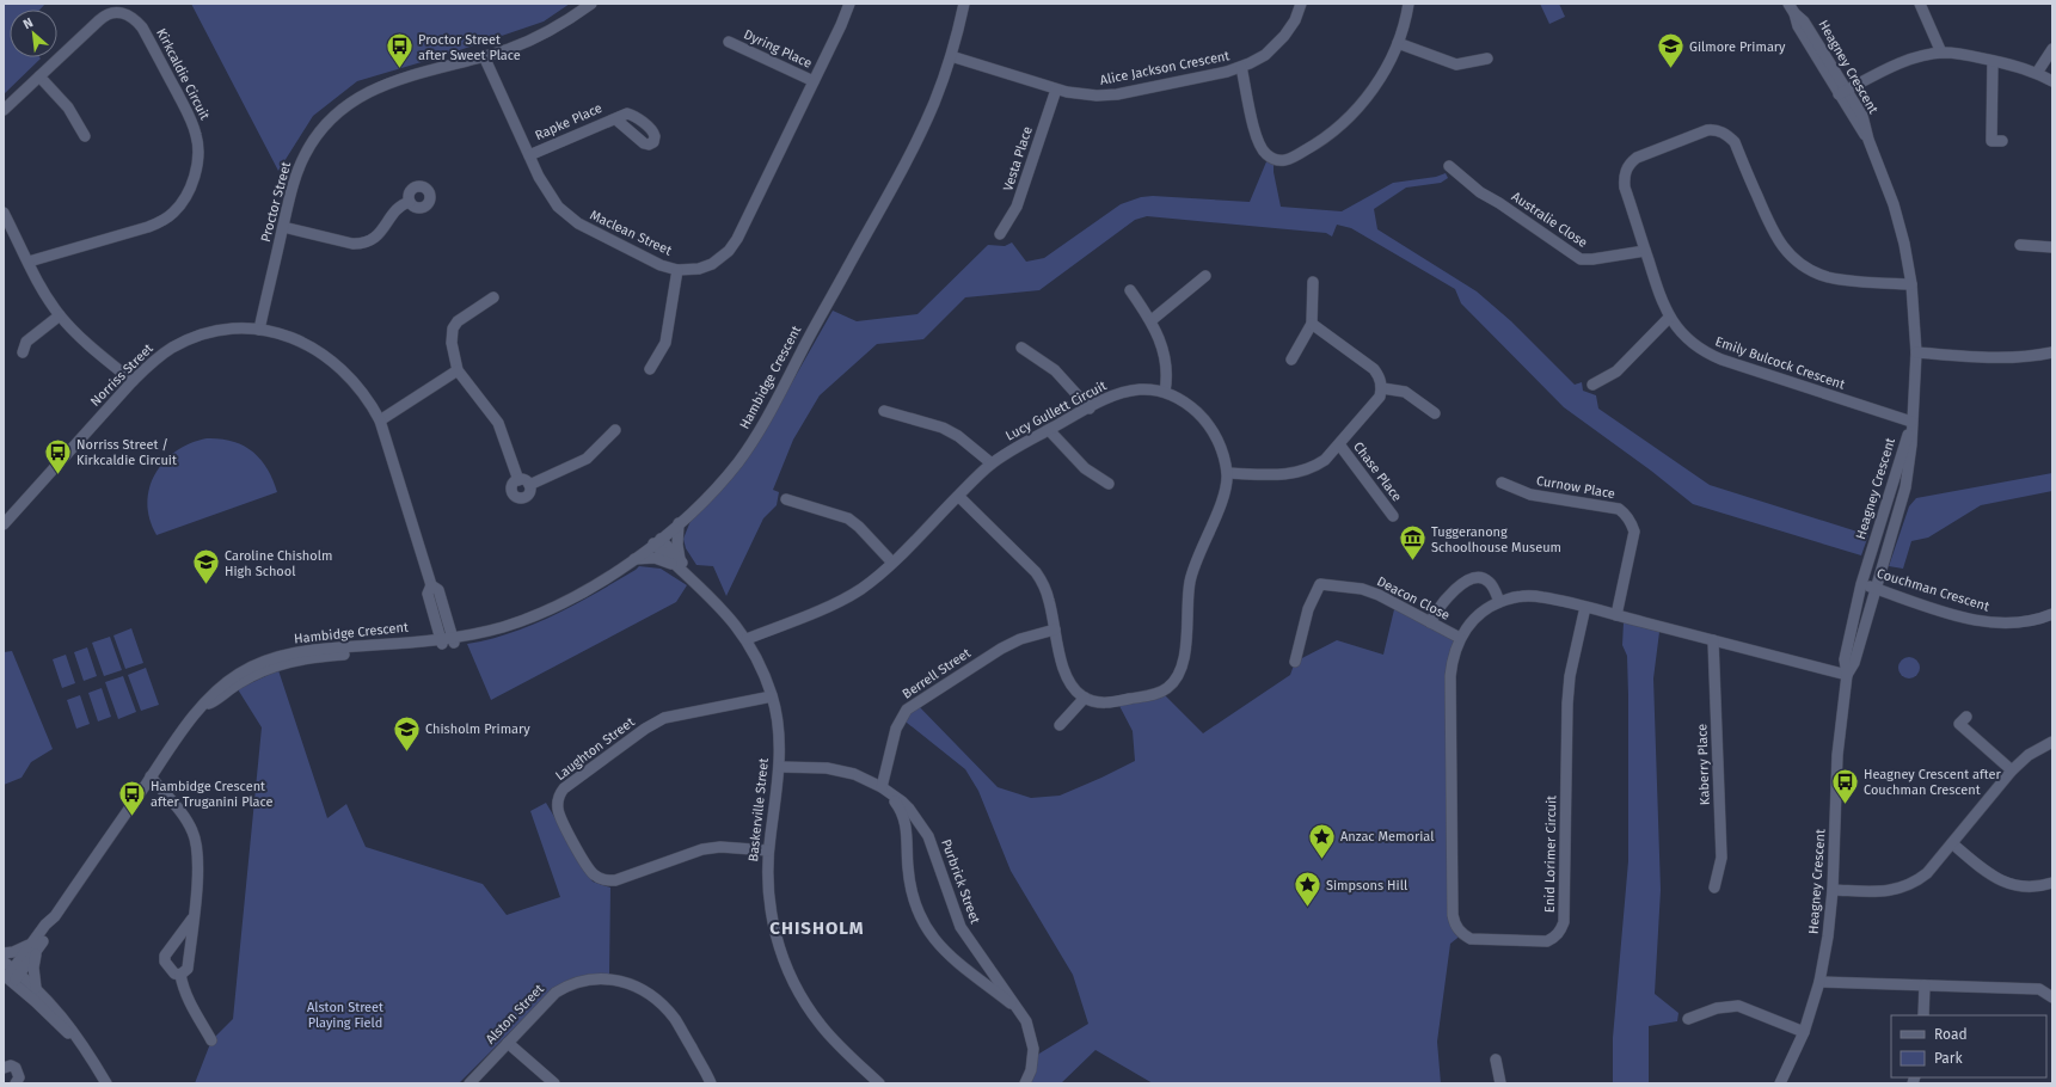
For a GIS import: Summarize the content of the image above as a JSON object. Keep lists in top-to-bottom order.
{
  "streets": {
    "street": [
      "Dyring Place",
      "Heagney Crescent",
      "Alice Jackson Crescent",
      "Kirkcaldie Circuit",
      "Rapke Place",
      "Vesta Place",
      "Proctor Street",
      "Australie Close",
      "Maclean Street",
      "Emily Bulcock Crescent",
      "Norriss Street",
      "Hambidge Crescent",
      "Lucy Gullett Circuit",
      "Chase Place",
      "Curnow Place",
      "Couchman Crescent",
      "Deacon Close",
      "Berrell Street",
      "Laughton Street",
      "Kaberry Place",
      "Baskerville Street",
      "Enid Lorimer Circuit",
      "Purbrick Street",
      "Alston Street"
    ]
  },
  "crossings": [
    ["Dyring Place", "Maclean Street"],
    ["Heagney Crescent", "Emily Bulcock Crescent"],
    ["Heagney Crescent", "Couchman Crescent"],
    ["Heagney Crescent", "Enid Lorimer Circuit"],
    ["Alice Jackson Crescent", "Vesta Place"],
    ["Alice Jackson Crescent", "Hambidge Crescent"],
    ["Rapke Place", "Maclean Street"],
    ["Proctor Street", "Maclean Street"],
    ["Proctor Street", "Norriss Street"],
    ["Australie Close", "Emily Bulcock Crescent"],
    ["Norriss Street", "Hambidge Crescent"],
    ["Hambidge Crescent", "Baskerville Street"],
    ["Lucy Gullett Circuit", "Baskerville Street"],
    ["Curnow Place", "Enid Lorimer Circuit"],
    ["Deacon Close", "Enid Lorimer Circuit"],
    ["Berrell Street", "Purbrick Street"],
    ["Laughton Street", "Baskerville Street"],
    ["Kaberry Place", "Enid Lorimer Circuit"],
    ["Baskerville Street", "Purbrick Street"]
  ],
  "districts": ["CHISHOLM"],
  "parks": ["Alston Street Playing Field"],
  "places": {
    "bus stop": [
      "Proctor Street after Sweet Place",
      "Norriss Street / Kirkcaldie Circuit",
      "Heagney Crescent after Couchman Crescent",
      "Hambidge Crescent after Truganini Place"
    ],
    "school or university": ["Gilmore Primary", "Caroline Chisholm High School", "Chisholm Primary"],
    "museum": ["Tuggeranong Schoolhouse Museum"],
    "place": ["Anzac Memorial", "Simpsons Hill"]
  },
  "legend": ["Road", "Park"],
  "north": "top left"
}
